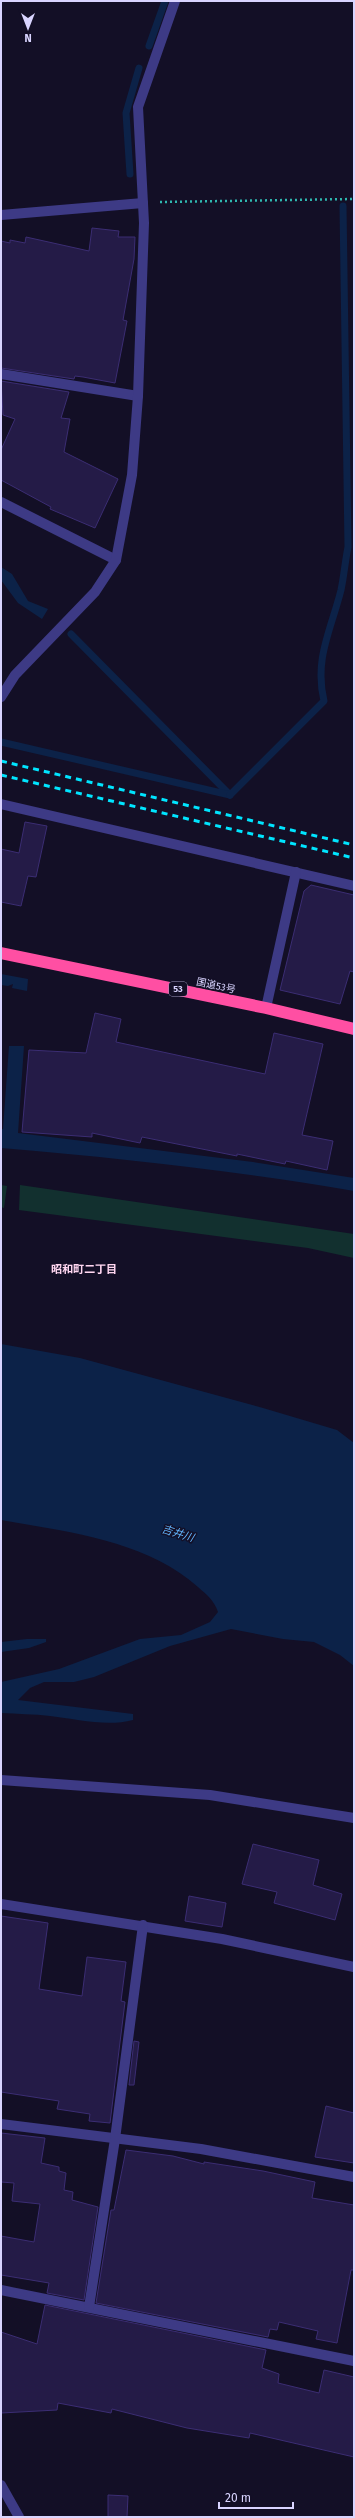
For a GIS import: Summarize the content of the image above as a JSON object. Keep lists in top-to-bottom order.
{
  "streets": {
    "highway": ["国道53号", "53"]
  },
  "districts": ["昭和町二丁目"],
  "water": ["吉井川"],
  "scale_bar": "20 m",
  "north": "bottom"
}
